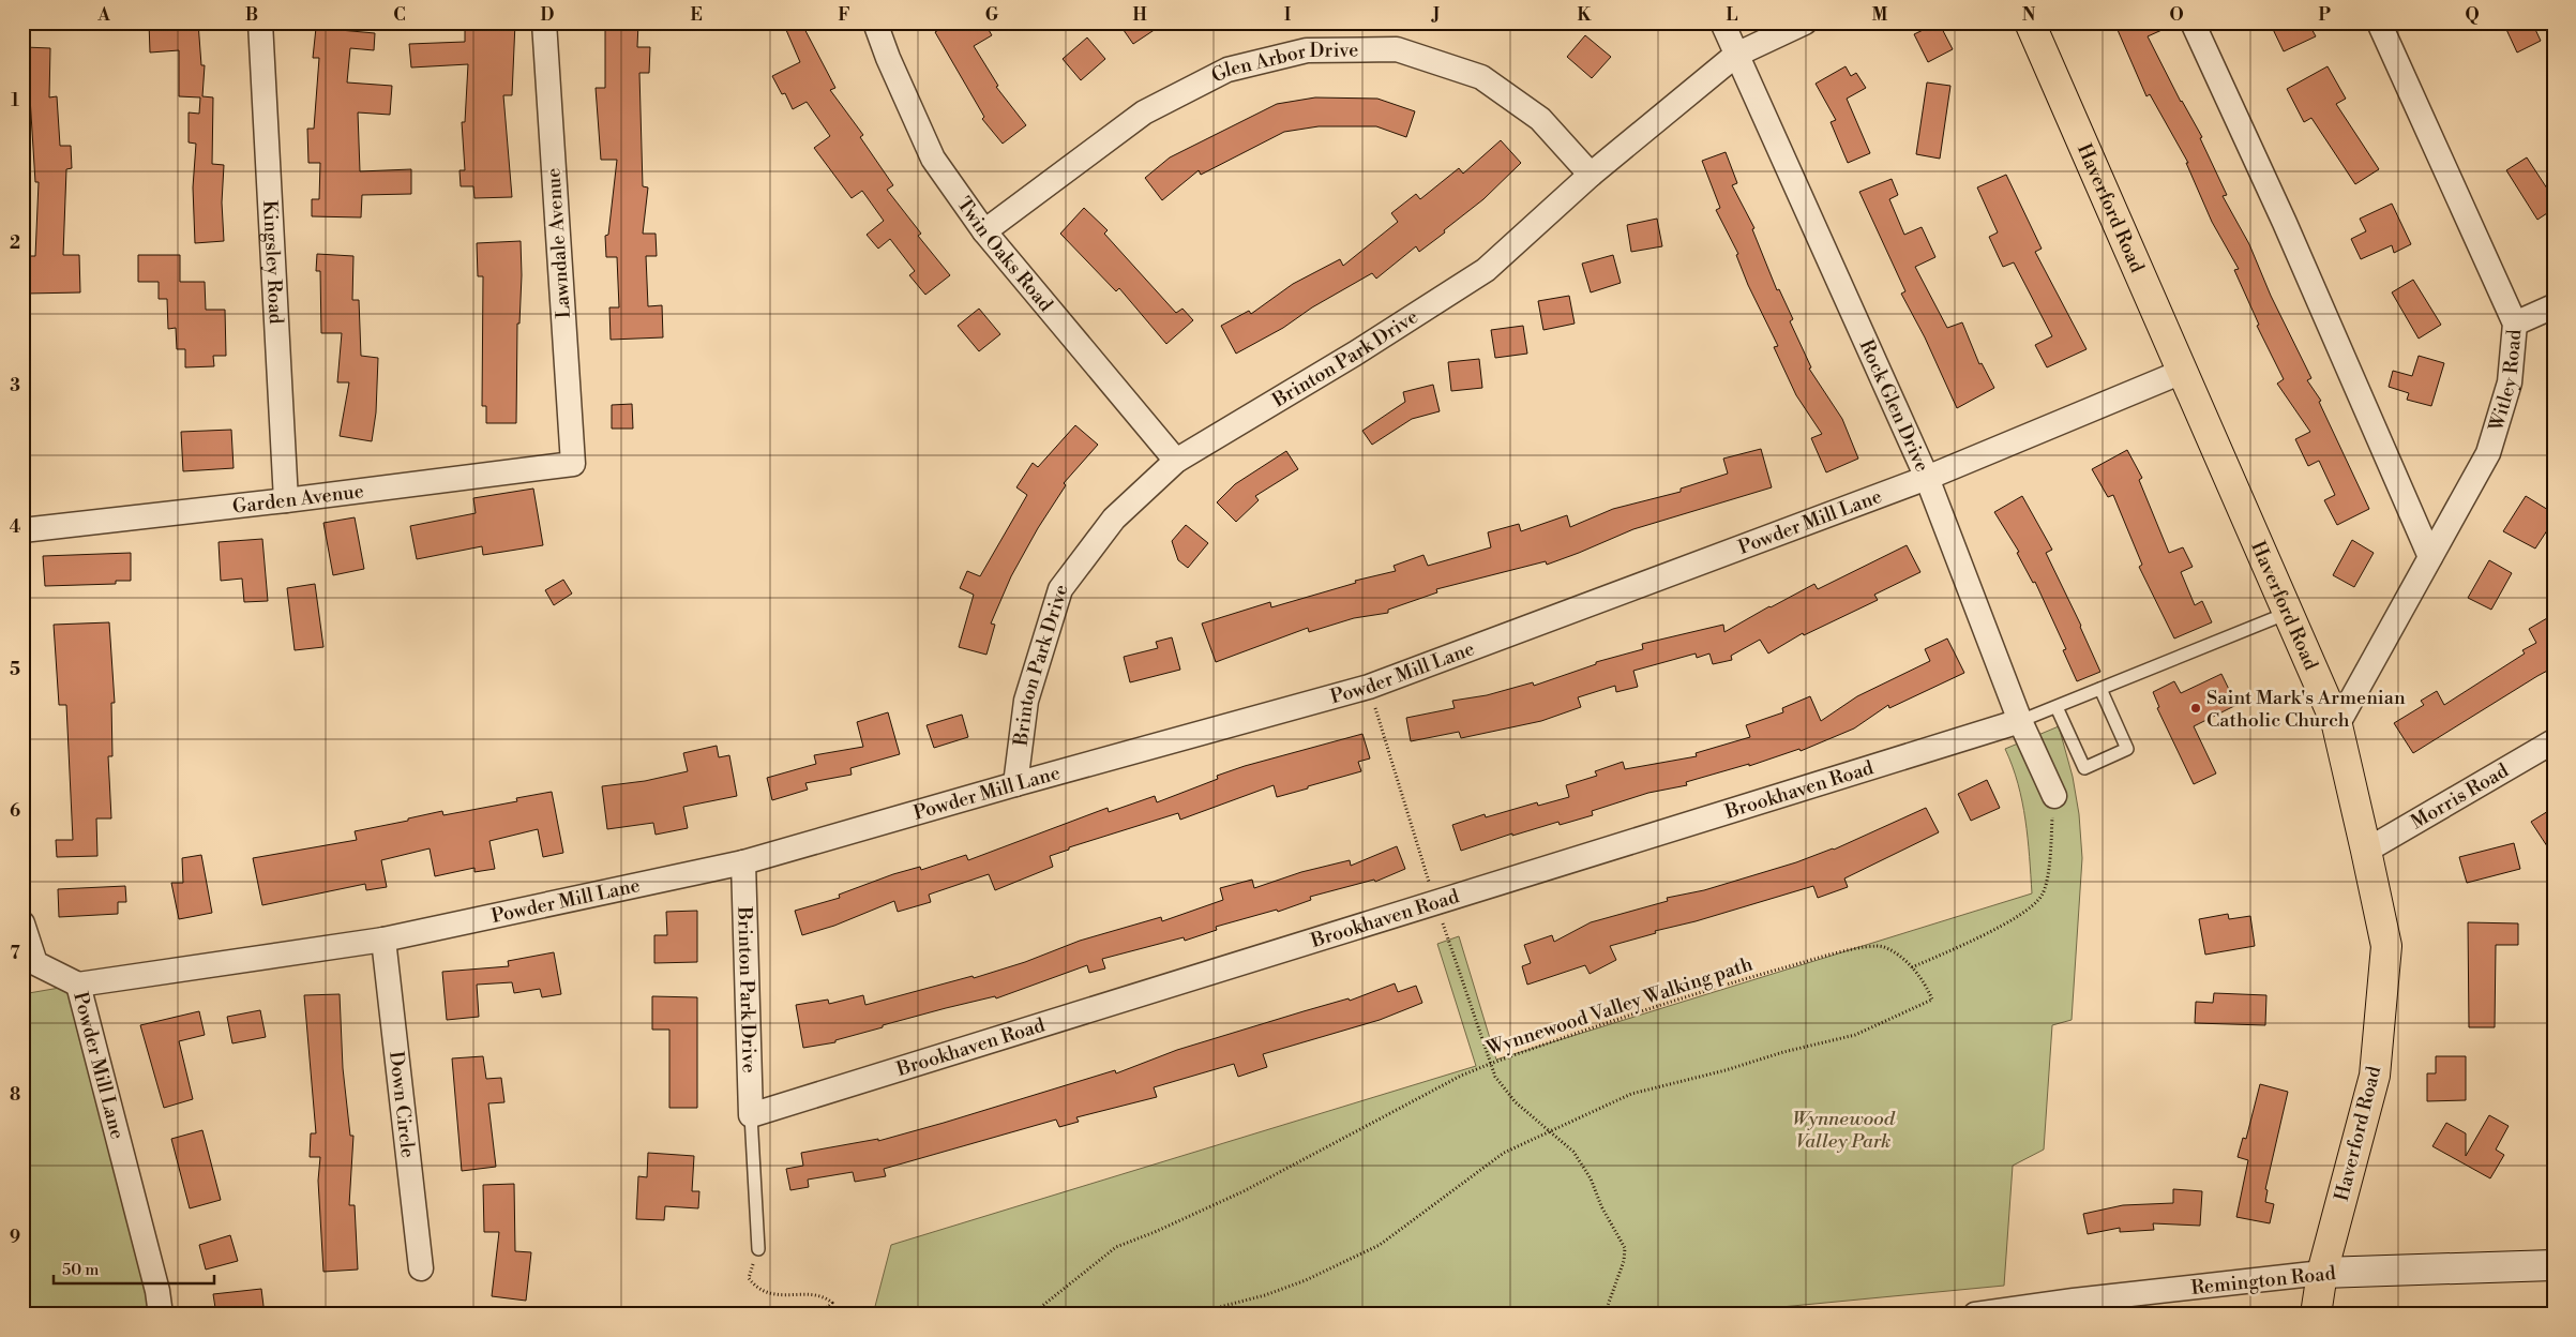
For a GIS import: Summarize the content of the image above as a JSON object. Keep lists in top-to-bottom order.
{
  "streets": {
    "main road": ["Haverford Road", "Remington Road"],
    "street": [
      "Glen Arbor Drive",
      "Lawndale Avenue",
      "Twin Oaks Road",
      "Kingsley Road",
      "Brinton Park Drive",
      "Witley Road",
      "Rock Glen Drive",
      "Garden Avenue",
      "Powder Mill Lane",
      "Brookhaven Road",
      "Morris Road",
      "Down Circle"
    ],
    "path": ["Wynnewood Valley Walking path"]
  },
  "crossings": [
    ["Glen Arbor Drive", "Twin Oaks Road"],
    ["Glen Arbor Drive", "Brinton Park Drive"],
    ["Haverford Road", "Witley Road"],
    ["Haverford Road", "Powder Mill Lane"],
    ["Haverford Road", "Morris Road"],
    ["Haverford Road", "Remington Road"],
    ["Lawndale Avenue", "Garden Avenue"],
    ["Twin Oaks Road", "Brinton Park Drive"],
    ["Kingsley Road", "Garden Avenue"],
    ["Brinton Park Drive", "Rock Glen Drive"],
    ["Brinton Park Drive", "Powder Mill Lane"],
    ["Brinton Park Drive", "Brookhaven Road"],
    ["Rock Glen Drive", "Powder Mill Lane"],
    ["Rock Glen Drive", "Brookhaven Road"],
    ["Powder Mill Lane", "Down Circle"]
  ],
  "parks": ["Wynnewood Valley Park"],
  "places": ["Saint Mark's Armenian Catholic Church"],
  "scale_bar": "50 m",
  "grid": {
    "columns": [
      "A",
      "B",
      "C",
      "D",
      "E",
      "F",
      "G",
      "H",
      "I",
      "J",
      "K",
      "L",
      "M",
      "N",
      "O",
      "P",
      "Q"
    ],
    "rows": [
      "1",
      "2",
      "3",
      "4",
      "5",
      "6",
      "7",
      "8",
      "9"
    ]
  }
}
